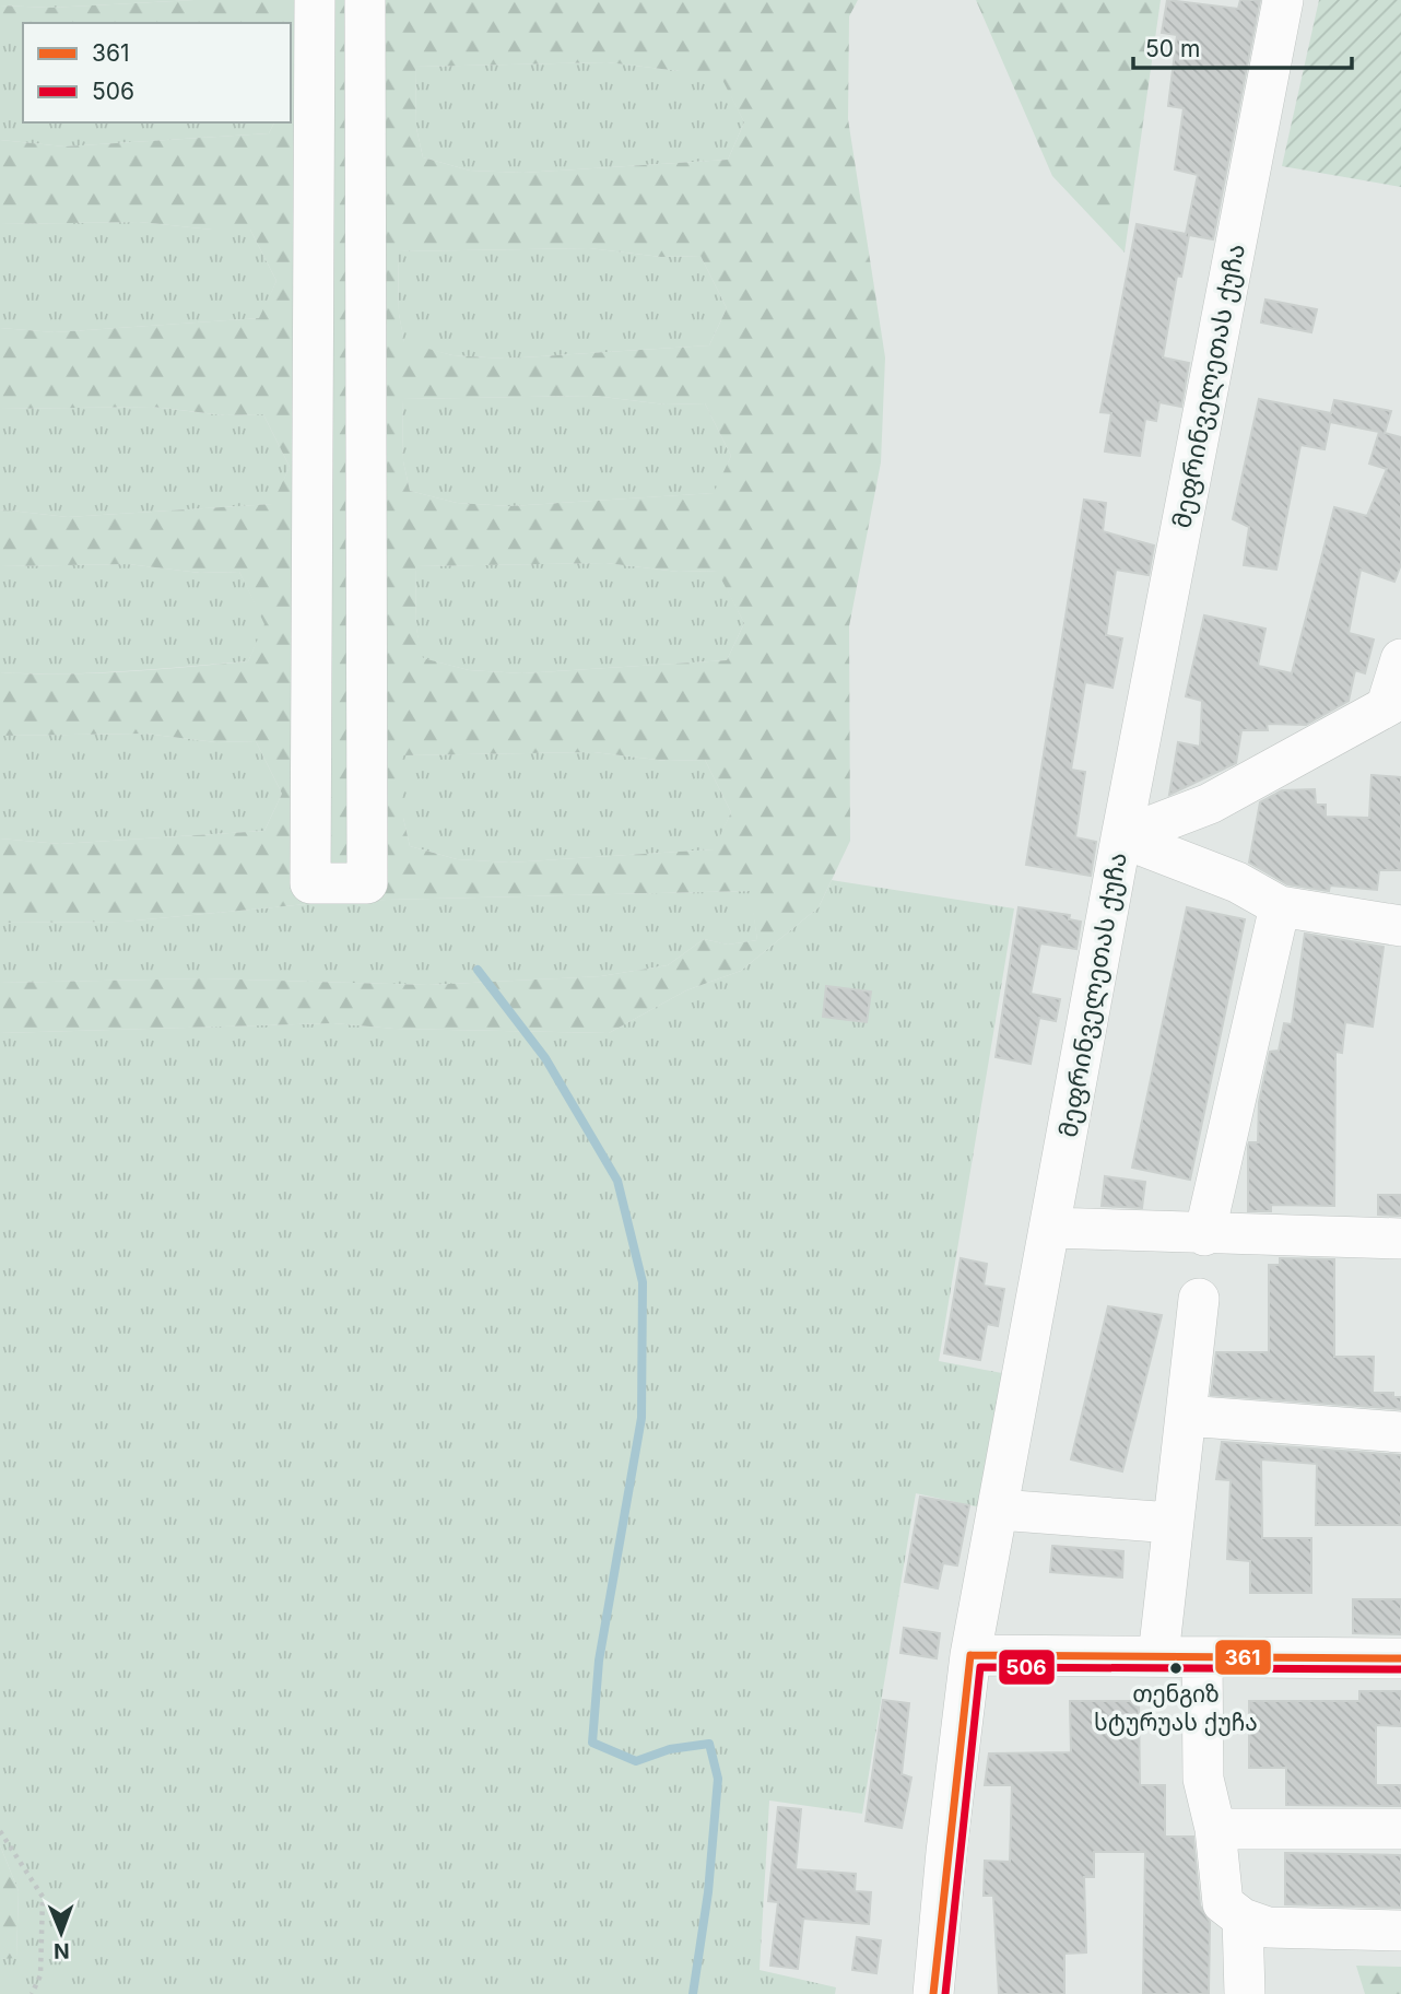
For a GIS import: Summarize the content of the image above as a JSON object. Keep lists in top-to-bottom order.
{
  "streets": {
    "street": ["მეფრინველეთას ქუჩა"]
  },
  "places": ["თენგიზ სტურუას ქუჩა"],
  "lines": ["transit line 361", "transit line 506"],
  "legend": ["361", "506"],
  "scale_bar": "50 m",
  "north": "bottom"
}
